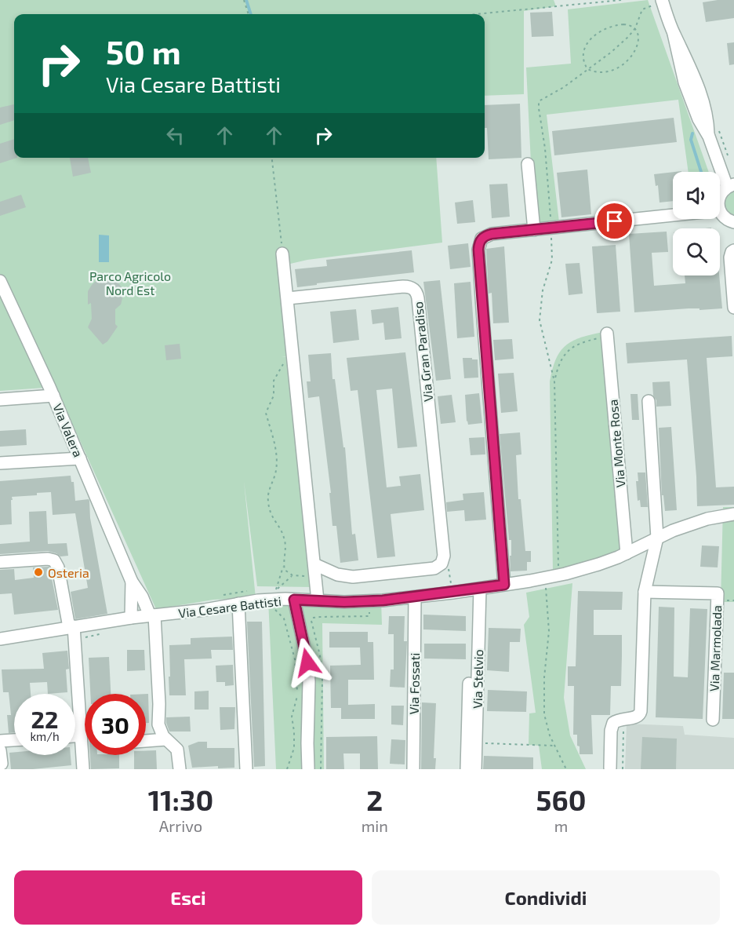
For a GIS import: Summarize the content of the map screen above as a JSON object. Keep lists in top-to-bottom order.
{
  "streets": {
    "street": [
      "Via Gran Paradiso",
      "Via Valera",
      "Via Monte Rosa",
      "Via Cesare Battisti",
      "Via Marmolada",
      "Via Stelvio",
      "Via Fossati"
    ]
  },
  "crossings": [
    ["Via Valera", "Via Cesare Battisti"],
    ["Via Monte Rosa", "Via Cesare Battisti"],
    ["Via Cesare Battisti", "Via Stelvio"],
    ["Via Cesare Battisti", "Via Fossati"]
  ],
  "parks": ["Parco Agricolo Nord Est"],
  "places": ["Osteria"],
  "page": {
    "turn": ["50 m", "Via Cesare Battisti"],
    "speed": "22 km/h",
    "limit": "30",
    "eta": [
      "11:30",
      "Arrivo",
      "2",
      "min",
      "560",
      "m"
    ],
    "buttons": ["Esci", "Condividi"]
  }
}
